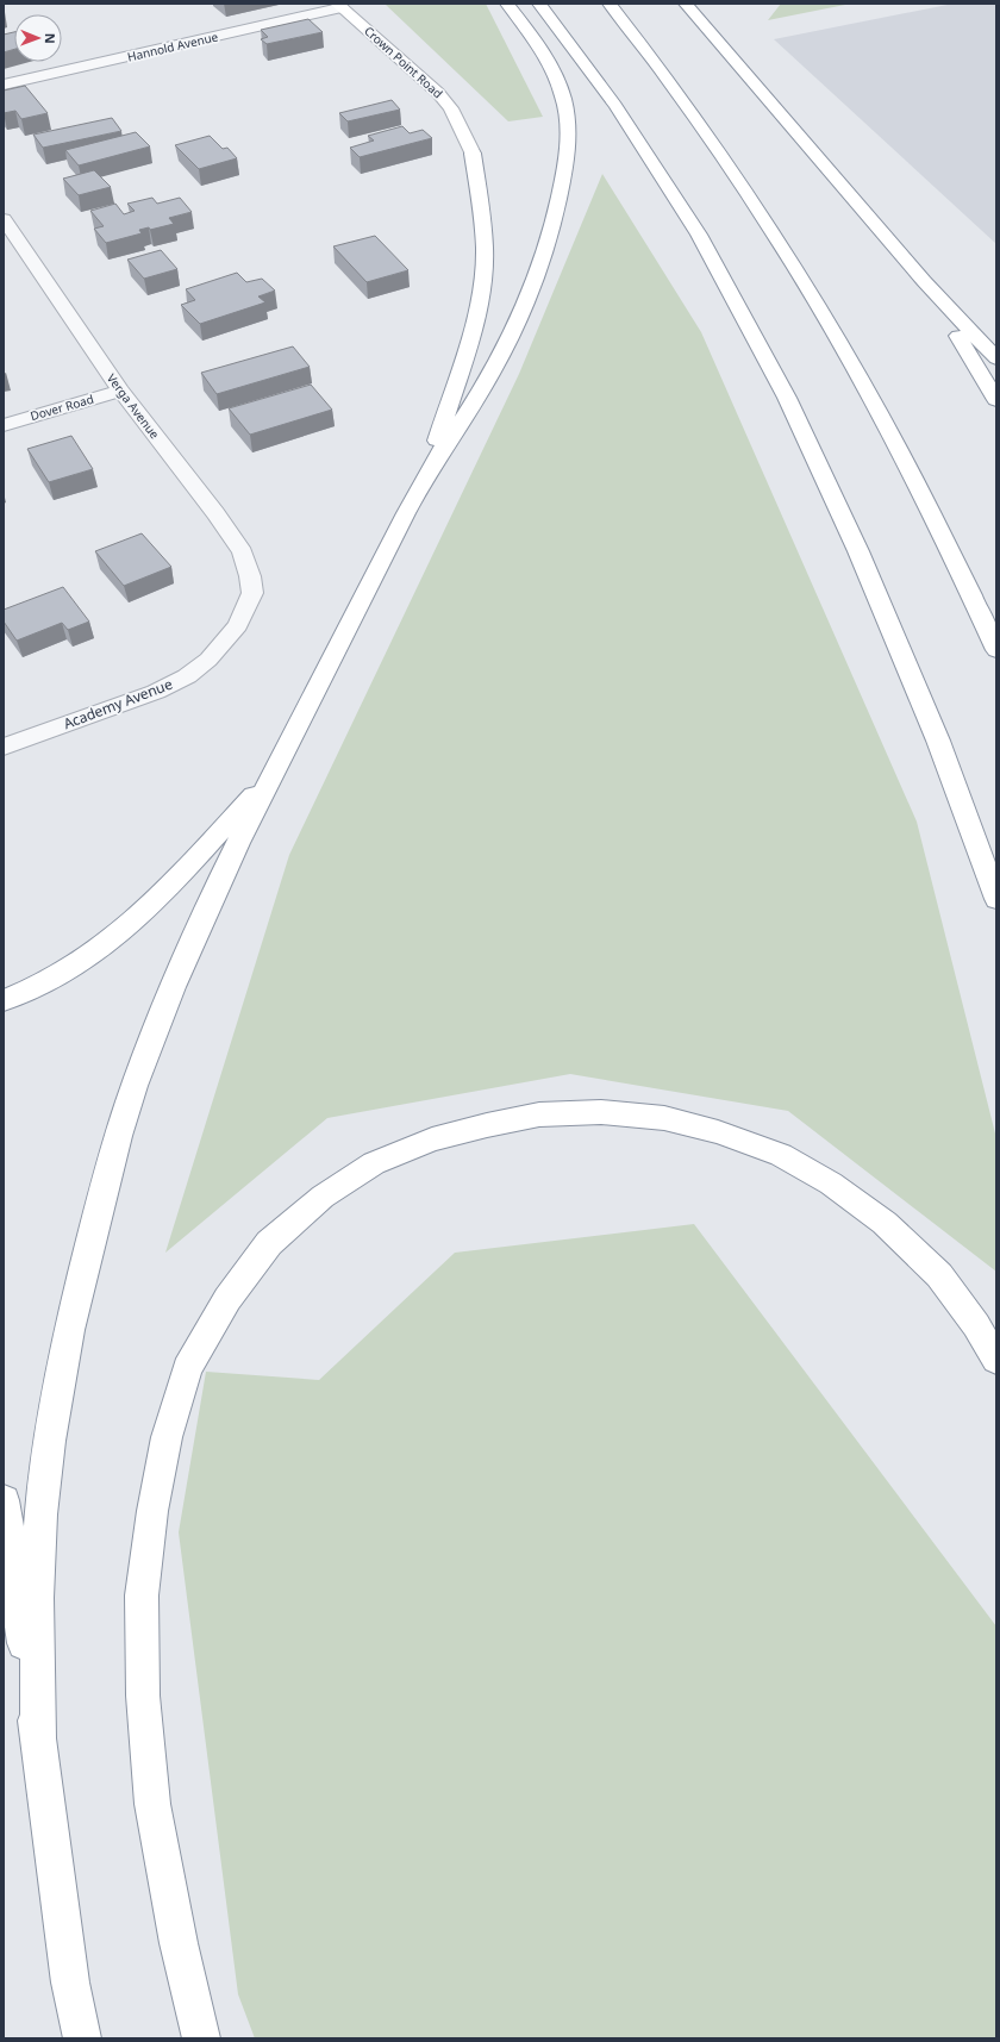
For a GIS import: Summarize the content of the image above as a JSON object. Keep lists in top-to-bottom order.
{
  "streets": {
    "main road": ["Crown Point Road"],
    "street": [
      "Hannold Avenue",
      "Verga Avenue",
      "Dover Road",
      "Academy Avenue"
    ]
  },
  "crossings": [
    ["Hannold Avenue", "Crown Point Road"],
    ["Verga Avenue", "Dover Road"],
    ["Verga Avenue", "Academy Avenue"]
  ],
  "north": "right"
}
